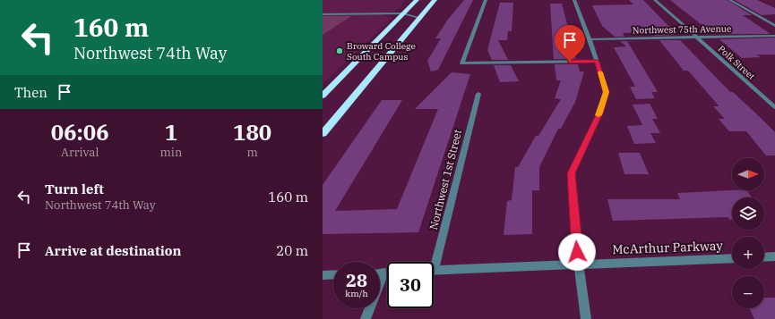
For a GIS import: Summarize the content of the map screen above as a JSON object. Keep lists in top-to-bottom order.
{
  "streets": {
    "street": [
      "Northwest 75th Avenue",
      "Polk Street",
      "Northwest 1st Street",
      "McArthur Parkway"
    ]
  },
  "crossings": [
    ["Northwest 75th Avenue", "Polk Street"]
  ],
  "places": ["Broward College South Campus"],
  "north": "right",
  "page": {
    "turn": ["160 m", "Northwest 74th Way"],
    "then": "Then",
    "eta": [
      "06:06",
      "Arrival",
      "1",
      "min",
      "180",
      "m"
    ],
    "map_buttons": ["+", "−"],
    "list": [
      {
        "name": "Turn left",
        "note": "Northwest 74th Way",
        "value": "160 m"
      },
      {
        "name": "Arrive at destination",
        "value": "20 m"
      }
    ],
    "speed": "28 km/h",
    "limit": "30"
  }
}
